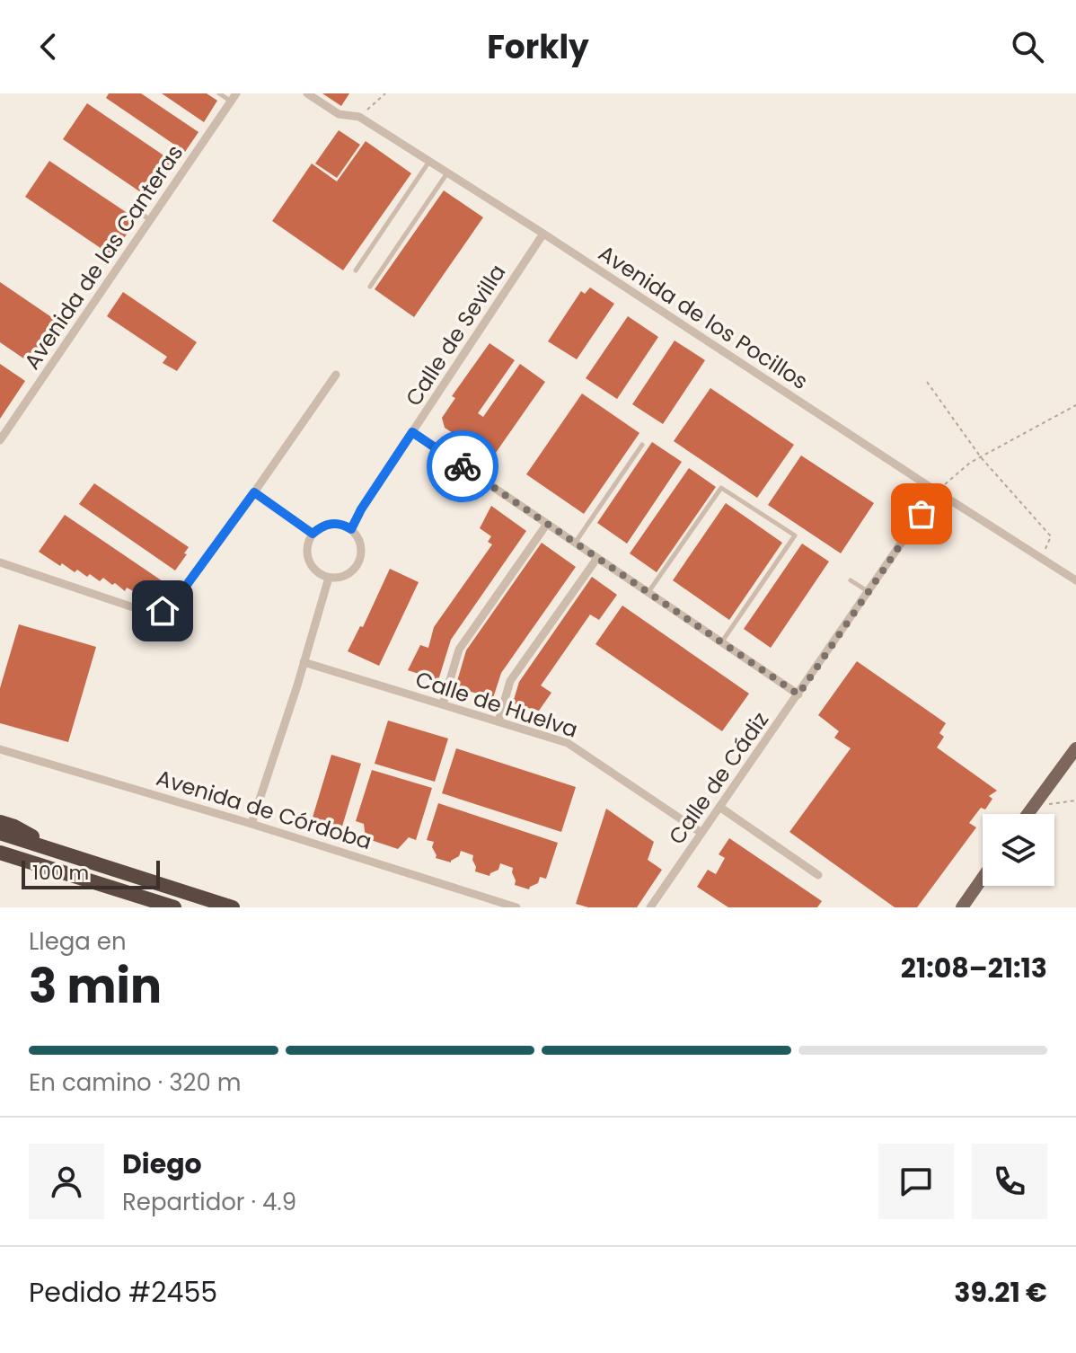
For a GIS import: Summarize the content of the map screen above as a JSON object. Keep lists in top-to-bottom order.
{
  "streets": {
    "street": [
      "Avenida de las Canteras",
      "Avenida de los Pocillos",
      "Calle de Sevilla",
      "Calle de Huelva",
      "Calle de Cádiz",
      "Avenida de Córdoba"
    ]
  },
  "crossings": [
    ["Avenida de los Pocillos", "Calle de Sevilla"],
    ["Avenida de los Pocillos", "Calle de Cádiz"],
    ["Calle de Huelva", "Calle de Cádiz"]
  ],
  "scale_bar": "100 m",
  "page": {
    "header": "Forkly",
    "scale": "100 m",
    "heading": ["3 min", "Llega en", "21:08–21:13"],
    "panel": [
      "Diego",
      "Repartidor · 4.9",
      "Pedido #2455",
      "39.21 €"
    ],
    "bar": "En camino · 320 m"
  }
}
